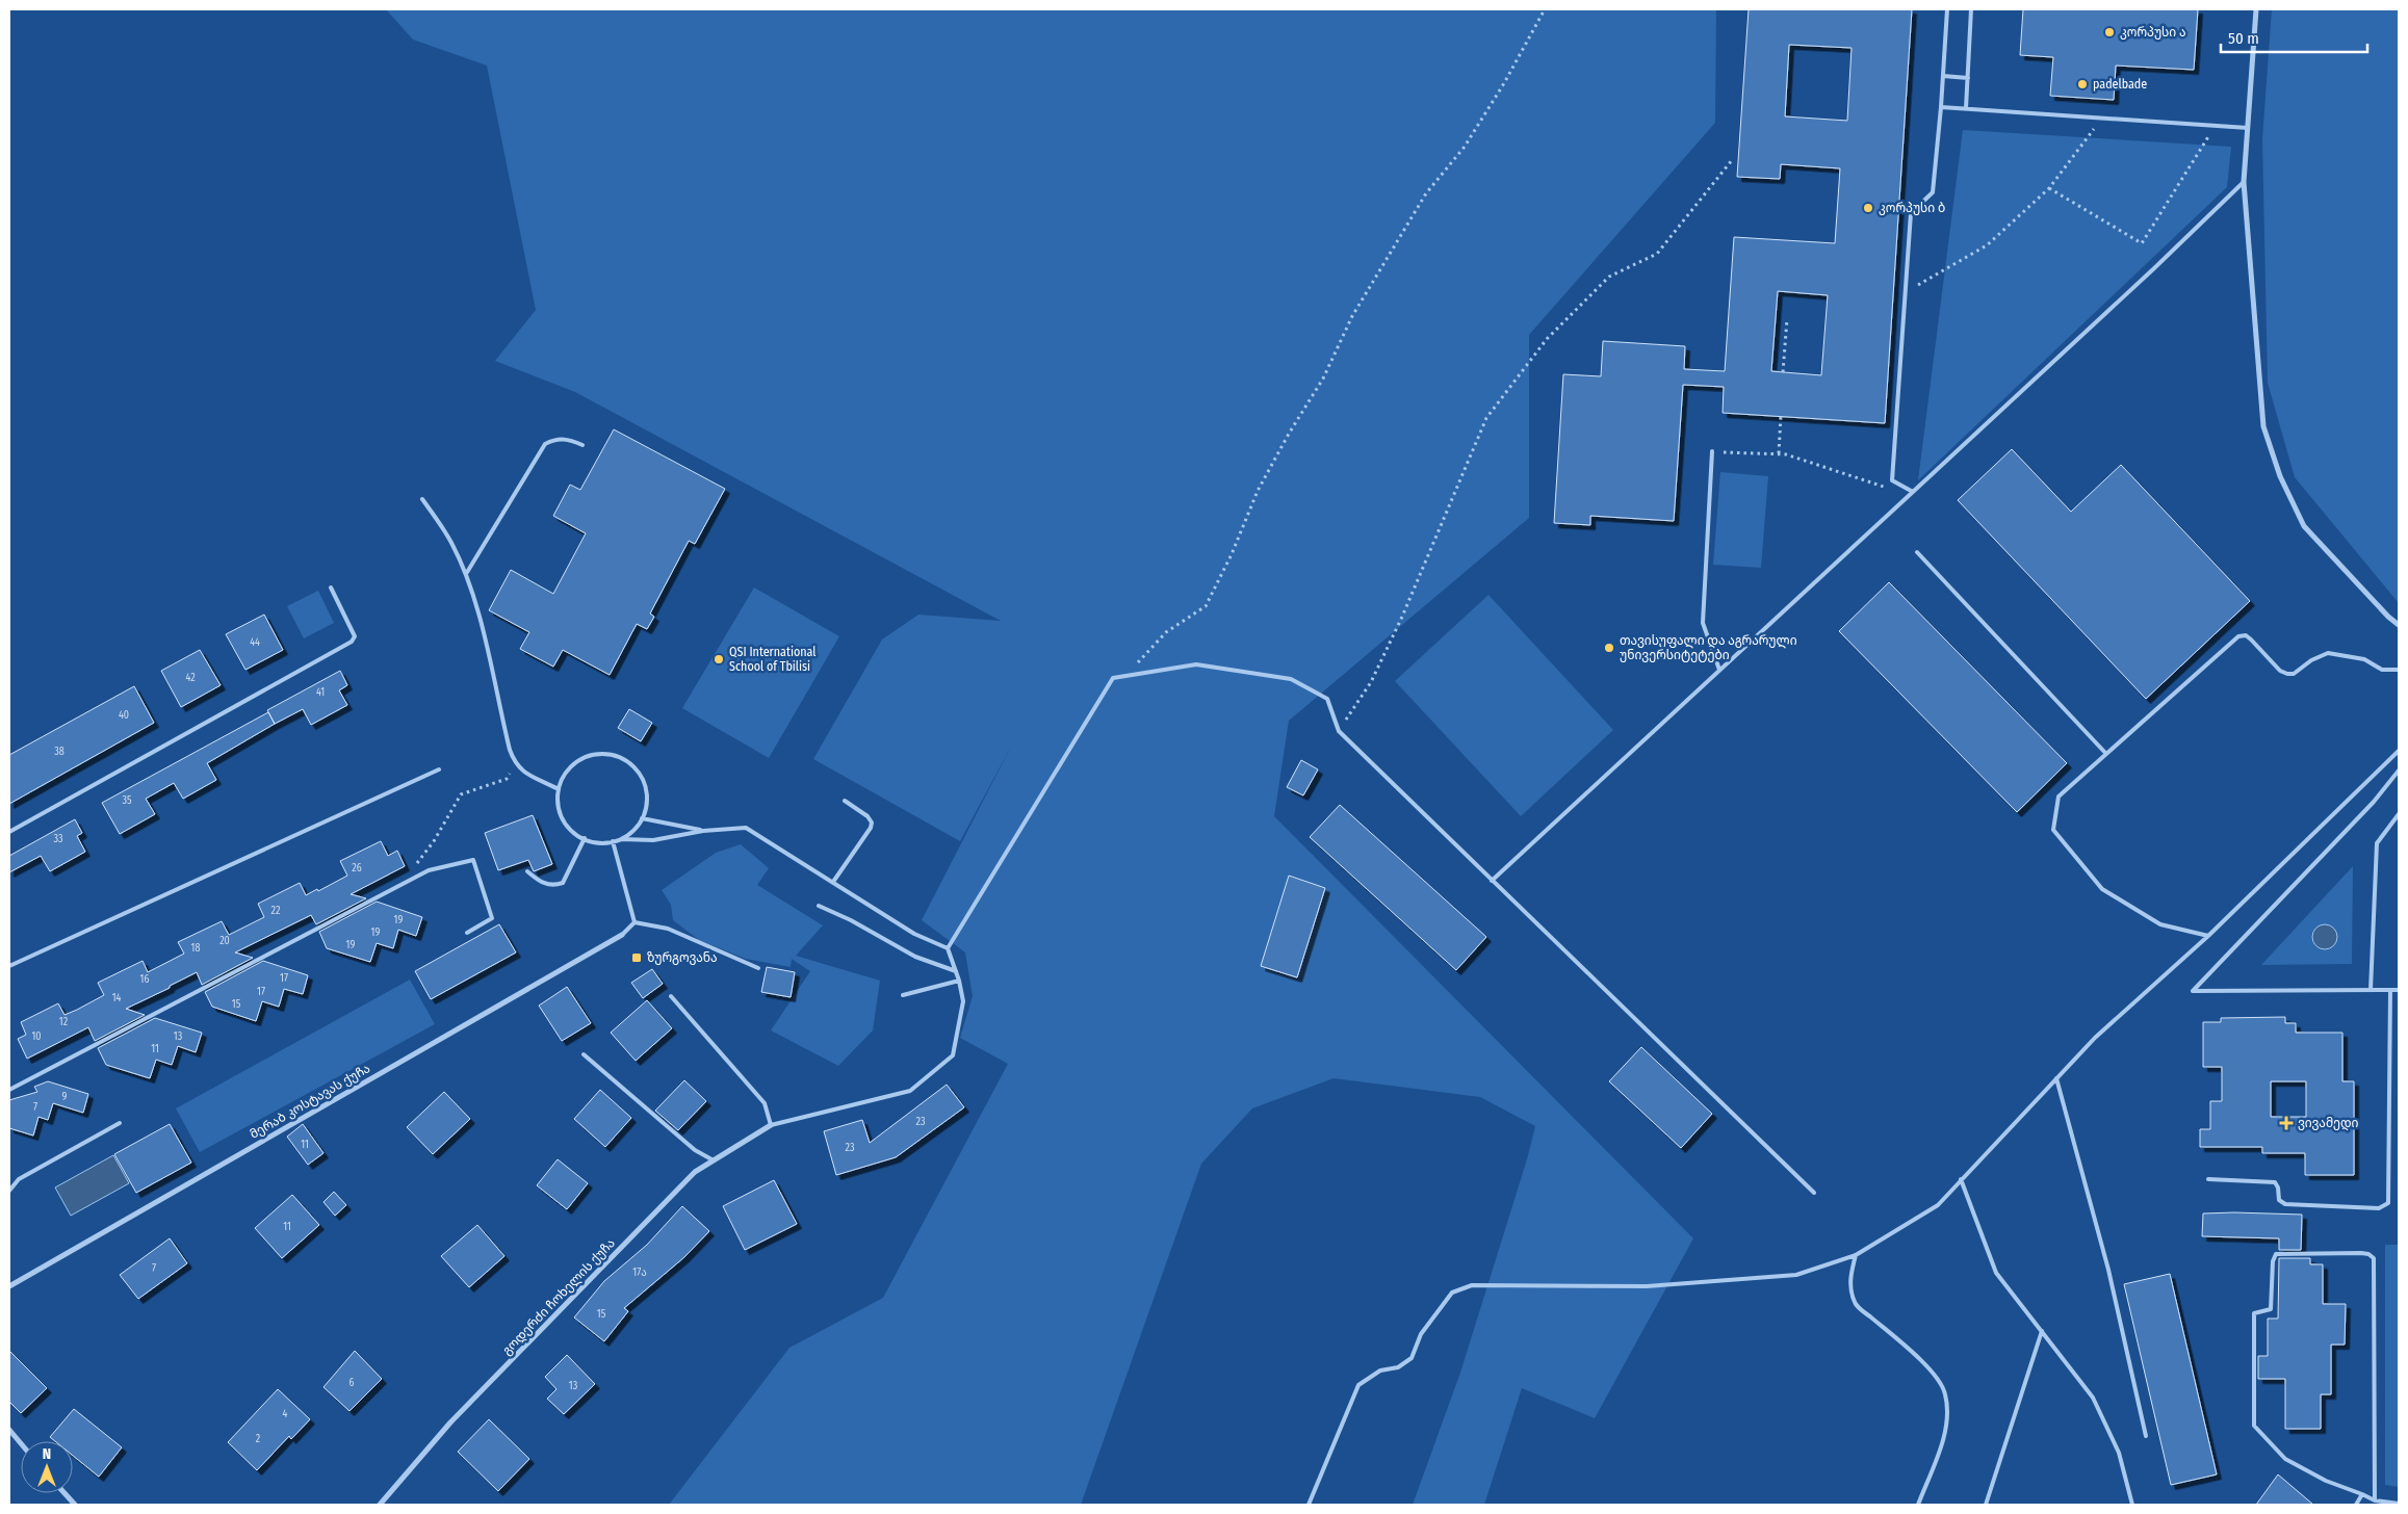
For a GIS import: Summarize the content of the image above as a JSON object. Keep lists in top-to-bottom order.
{
  "streets": {
    "street": ["მერაბ კოსტავას ქუჩა", "გოდერძი ჩოხელის ქუჩა"]
  },
  "places": {
    "other": [
      "კორპუსი ა",
      "padelbade",
      "კორპუსი ბ",
      "თავისუფალი და აგრარული უნივერსიტეტები",
      "QSI International School of Tbilisi"
    ],
    "transit": ["ზურგოვანა"],
    "health": ["ვივამედი"]
  },
  "house_numbers": [
    "44",
    "42",
    "41",
    "40",
    "38",
    "35",
    "33",
    "26",
    "22",
    "19",
    "19",
    "20",
    "19",
    "18",
    "17",
    "16",
    "17",
    "14",
    "15",
    "12",
    "10",
    "13",
    "11",
    "9",
    "7",
    "23",
    "11",
    "23",
    "11",
    "7",
    "17ა",
    "15",
    "6",
    "13",
    "4",
    "2"
  ],
  "scale_bar": "50 m",
  "north": "top"
}
